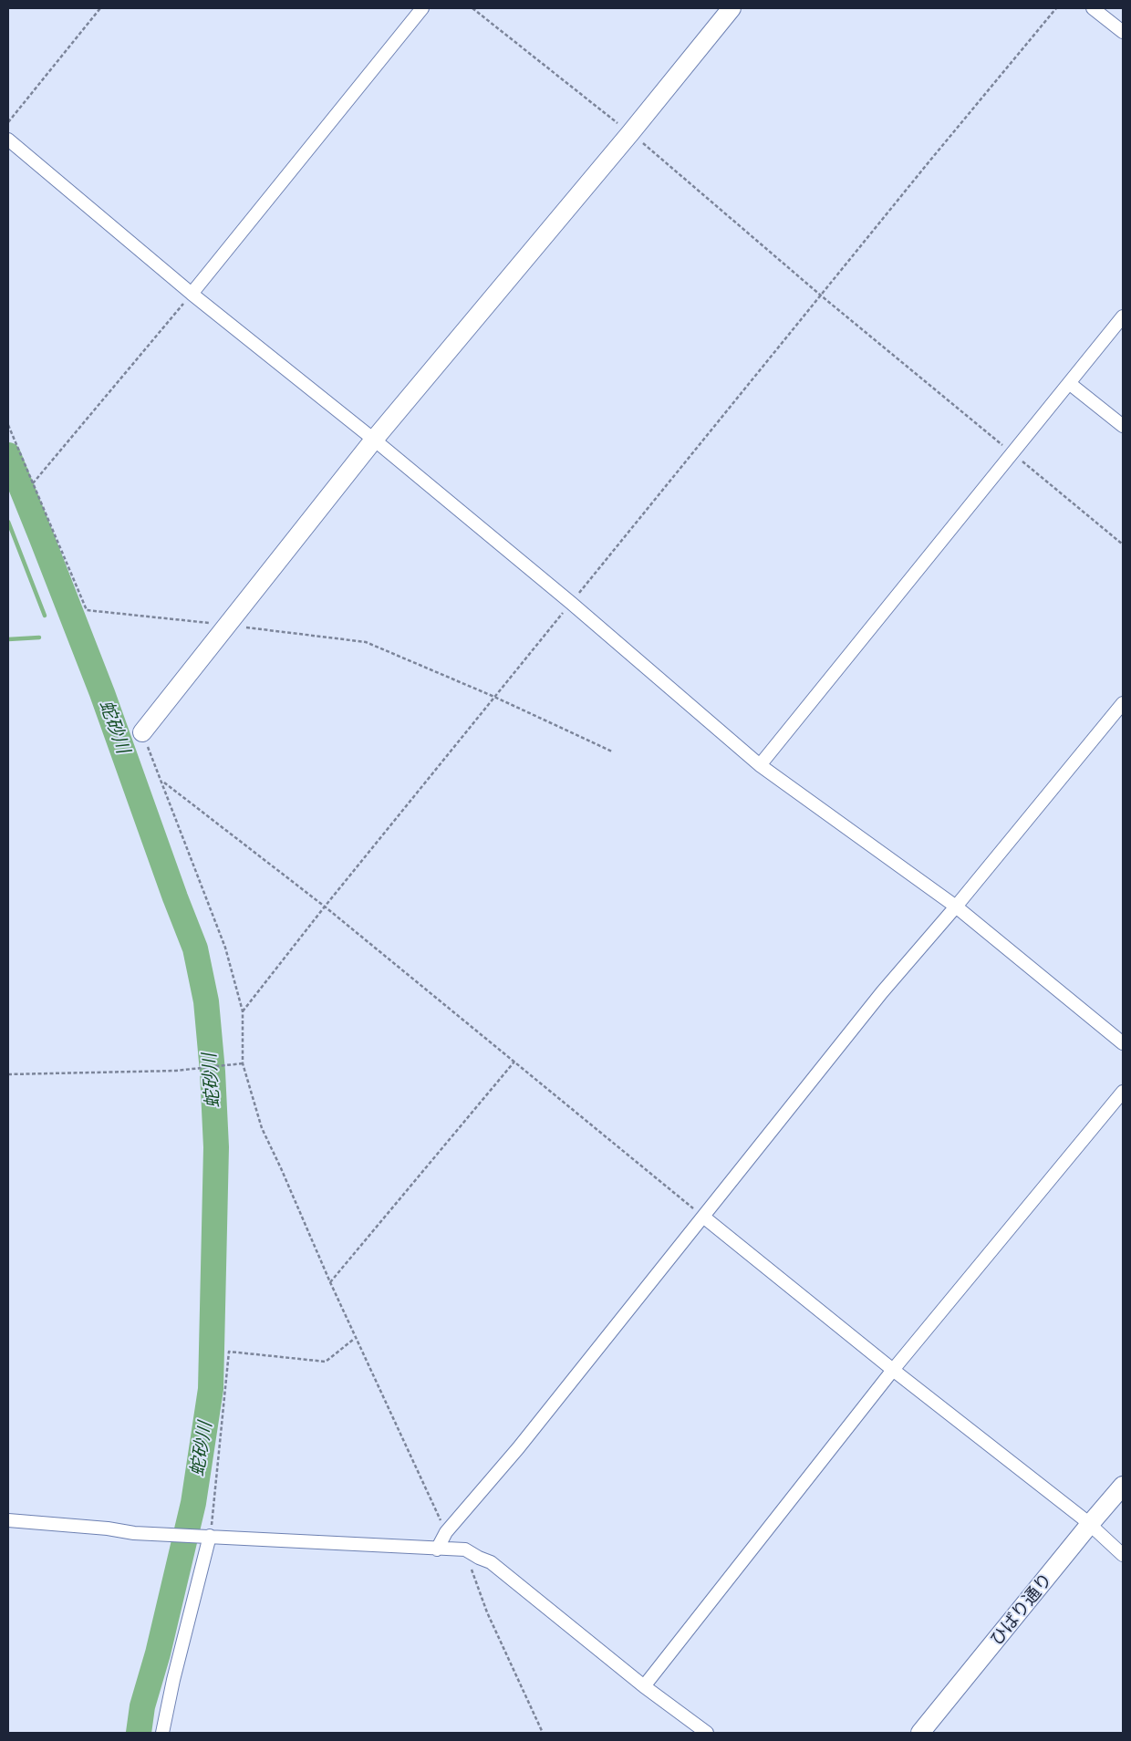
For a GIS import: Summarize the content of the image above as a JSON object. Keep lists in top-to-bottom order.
{
  "streets": {
    "street": ["ひばり通り"]
  },
  "water": ["蛇砂川"]
}
